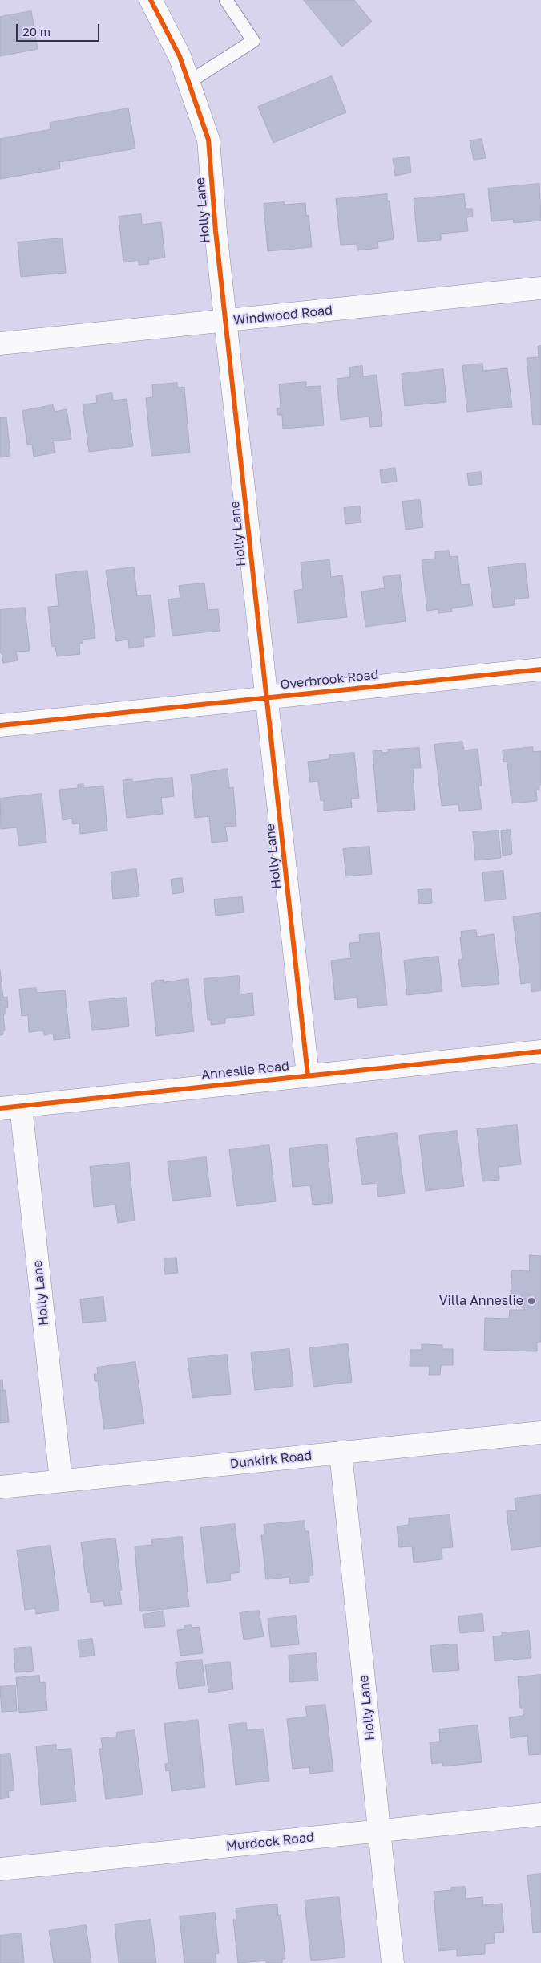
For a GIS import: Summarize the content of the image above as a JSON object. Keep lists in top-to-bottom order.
{
  "streets": {
    "street": [
      "Holly Lane",
      "Windwood Road",
      "Overbrook Road",
      "Anneslie Road",
      "Dunkirk Road",
      "Murdock Road"
    ]
  },
  "crossings": [
    ["Holly Lane", "Windwood Road"],
    ["Holly Lane", "Overbrook Road"],
    ["Holly Lane", "Anneslie Road"],
    ["Holly Lane", "Dunkirk Road"],
    ["Holly Lane", "Murdock Road"]
  ],
  "places": ["Villa Anneslie"],
  "scale_bar": "20 m"
}
